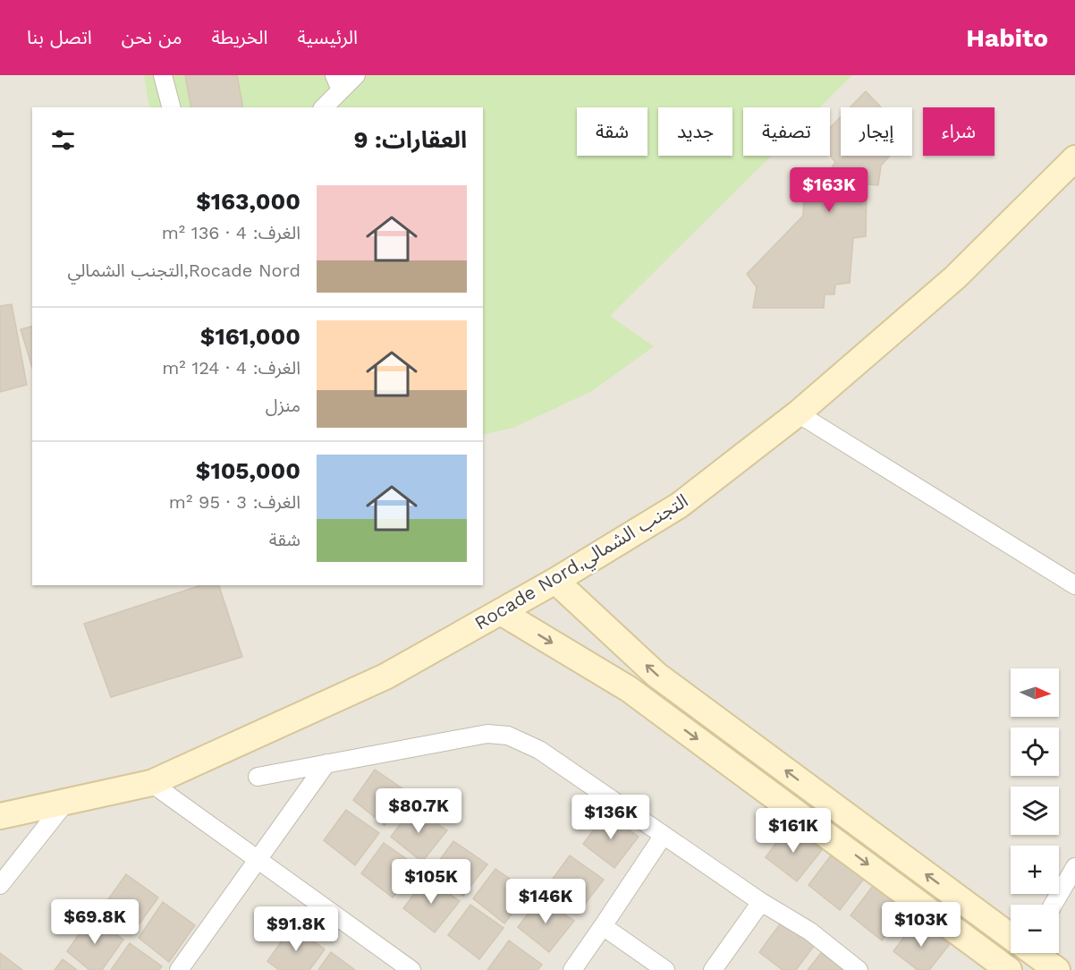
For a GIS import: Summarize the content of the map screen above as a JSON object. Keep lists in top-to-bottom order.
{
  "streets": {
    "main road": ["Rocade Nord,التجنب الشمالي"]
  },
  "north": "right",
  "page": {
    "header": "Habito",
    "nav": [
      "الرئيسية",
      "الخريطة",
      "من نحن",
      "اتصل بنا"
    ],
    "chip": [
      "شراء",
      "إيجار",
      "تصفية",
      "جديد",
      "شقة"
    ],
    "heading": "العقارات: 9",
    "price": [
      "$163K",
      "$80.7K",
      "$136K",
      "$161K",
      "$105K",
      "$146K",
      "$69.8K",
      "$103K",
      "$91.8K"
    ],
    "list": [
      {
        "name": "$163,000",
        "note": "الغرف: 4 · 136 m² · Rocade Nord,التجنب الشمالي"
      },
      {
        "name": "$161,000",
        "note": "الغرف: 4 · 124 m² · منزل"
      },
      {
        "name": "$105,000",
        "note": "الغرف: 3 · 95 m² · شقة"
      }
    ],
    "map_buttons": ["+", "−"]
  }
}
